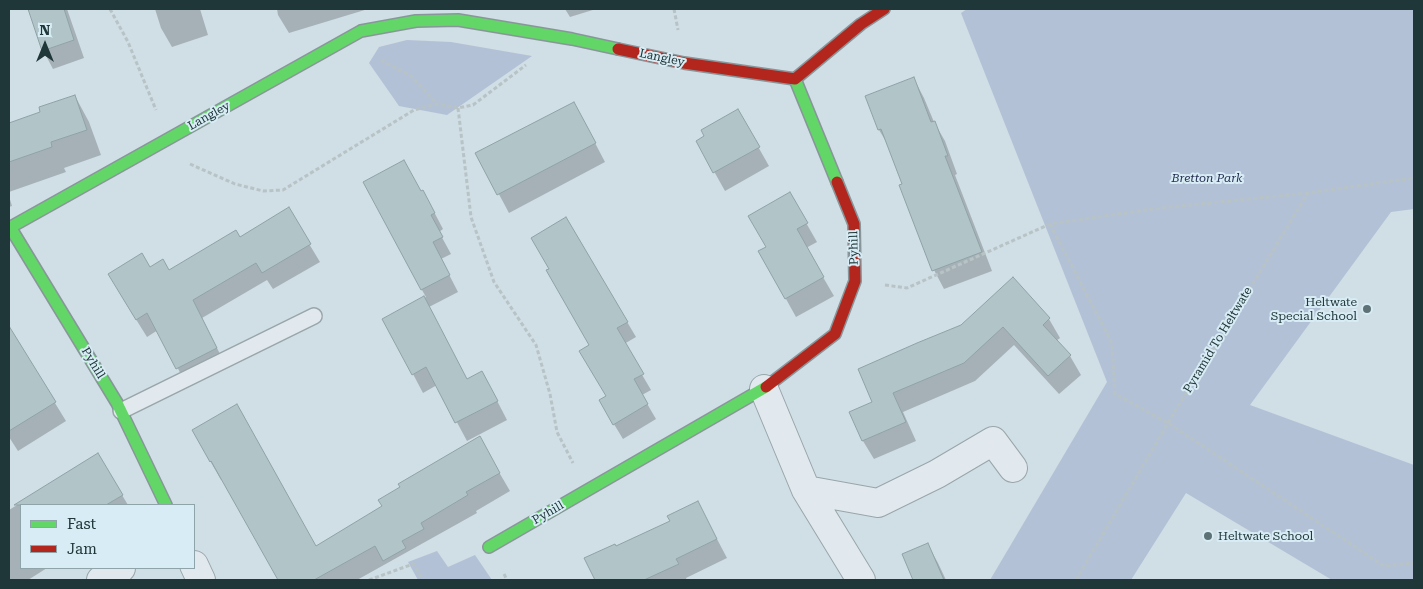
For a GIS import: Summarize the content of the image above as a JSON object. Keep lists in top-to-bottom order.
{
  "streets": {
    "street": ["Langley", "Pyhill"],
    "path": ["Pyramid To Heltwate"]
  },
  "crossings": [
    ["Langley", "Pyhill"]
  ],
  "parks": ["Bretton Park"],
  "places": ["Heltwate Special School", "Heltwate School"],
  "legend": ["Fast", "Jam"],
  "north": "top"
}
